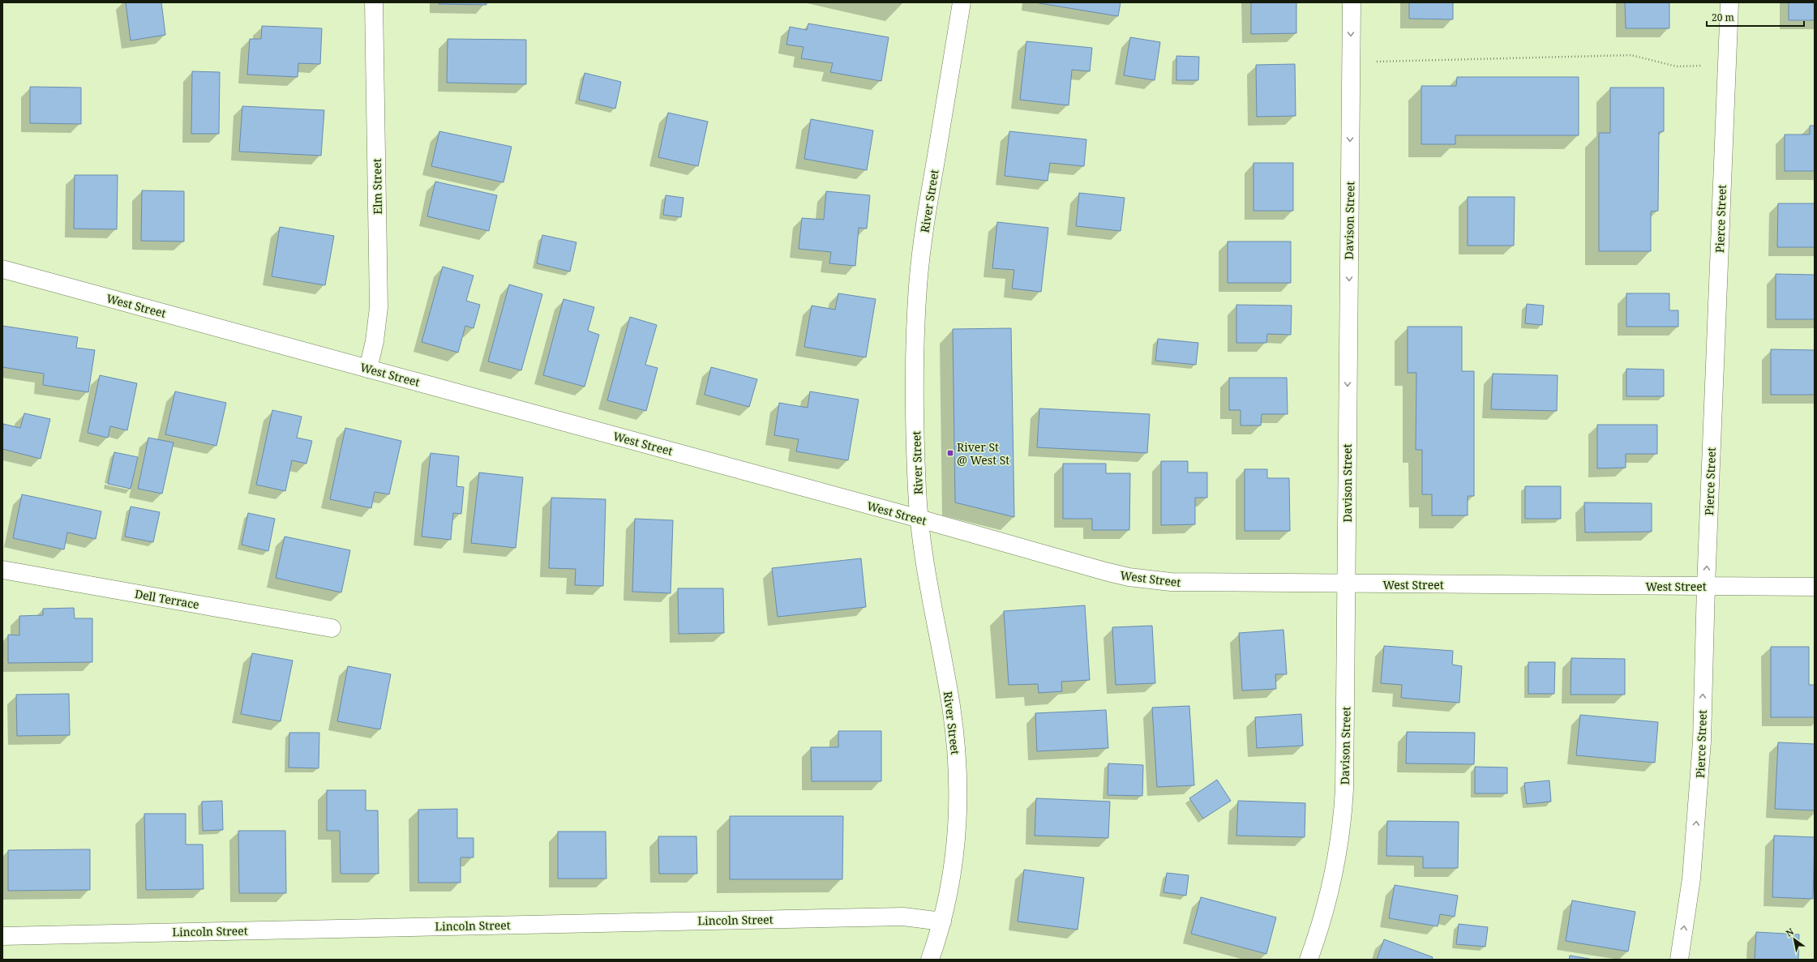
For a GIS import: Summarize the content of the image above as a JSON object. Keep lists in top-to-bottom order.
{
  "streets": {
    "street": [
      "Elm Street",
      "River Street",
      "Pierce Street",
      "Davison Street",
      "West Street",
      "Dell Terrace",
      "Lincoln Street"
    ]
  },
  "crossings": [
    ["Elm Street", "West Street"],
    ["River Street", "West Street"],
    ["River Street", "Lincoln Street"],
    ["Pierce Street", "West Street"],
    ["Davison Street", "West Street"]
  ],
  "one_way": ["Pierce Street", "Davison Street"],
  "places": {
    "transit": ["River St @ West St"]
  },
  "scale_bar": "20 m",
  "north": "top left"
}
